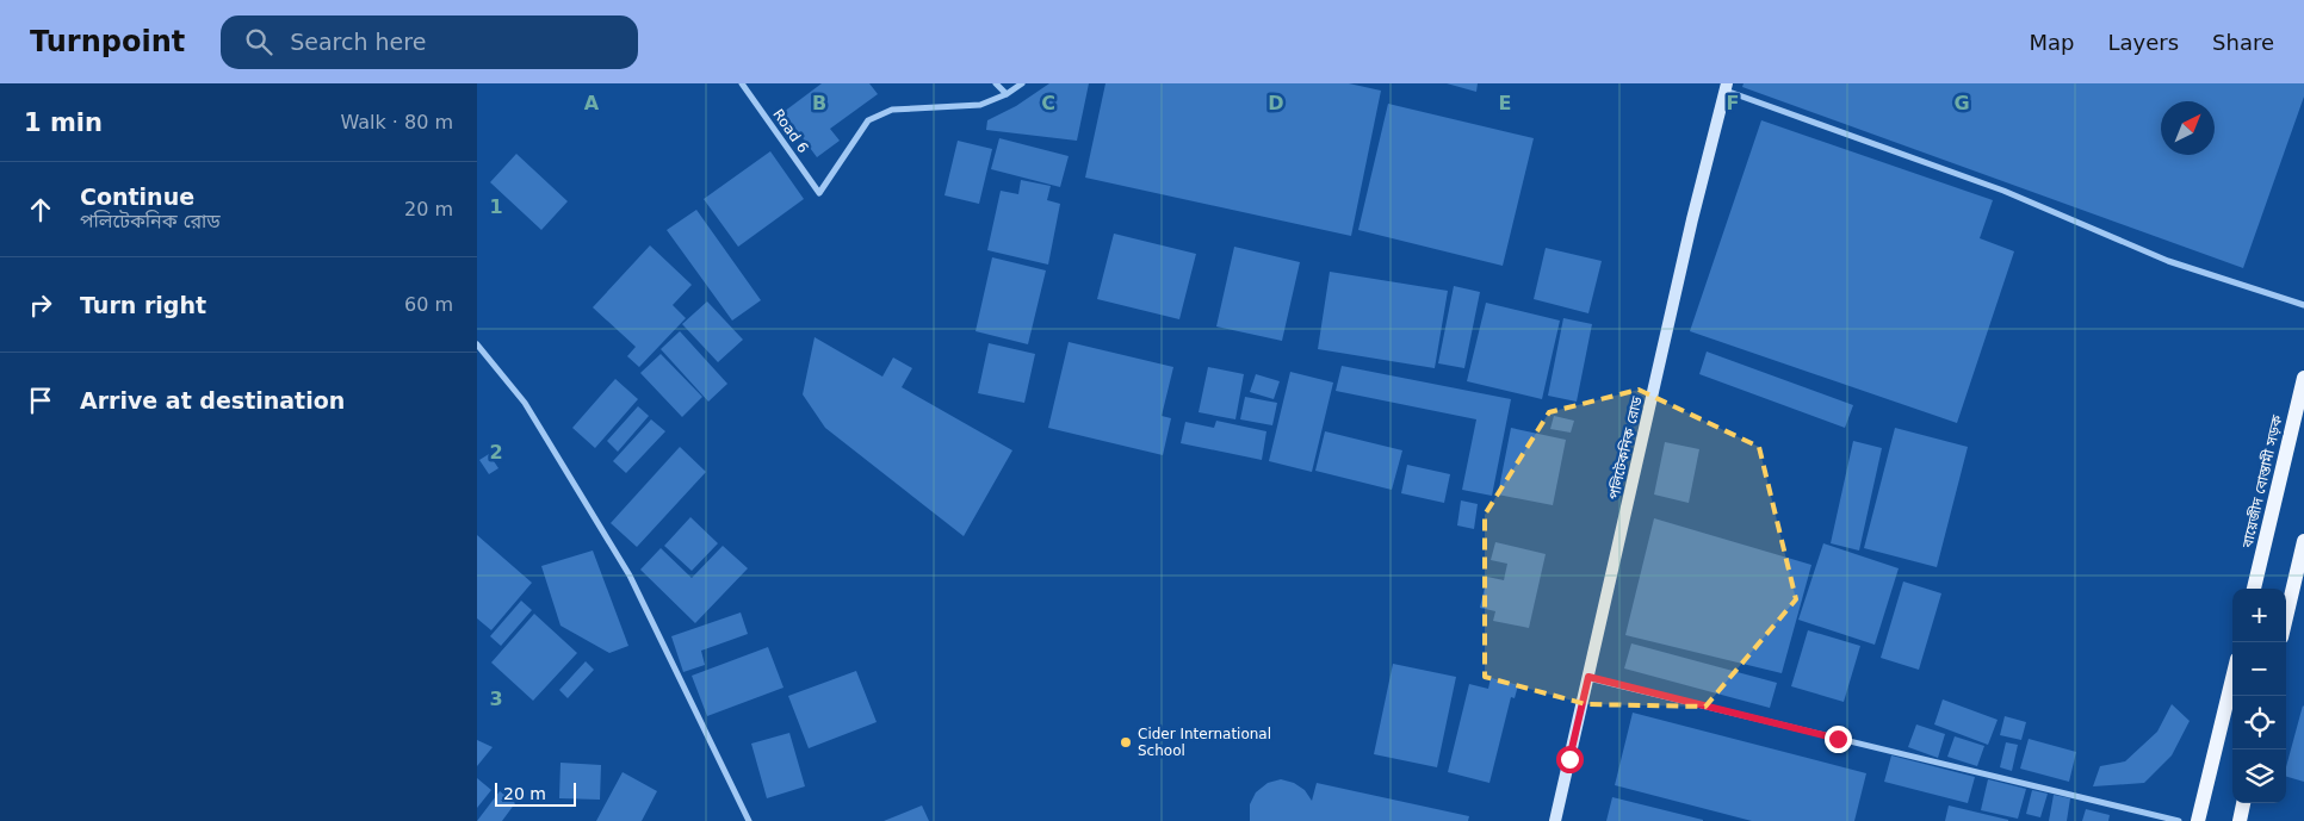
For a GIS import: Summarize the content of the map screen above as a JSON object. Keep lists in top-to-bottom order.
{
  "streets": {
    "main road": ["পলিটেকনিক রোড", "বায়েজীদ বোস্তামী সড়ক"],
    "street": ["Road 6"]
  },
  "places": ["Cider International School"],
  "scale_bar": "20 m",
  "north": "top right",
  "page": {
    "header": "Turnpoint",
    "search": "Search here",
    "nav": ["Map", "Layers", "Share"],
    "heading": ["1 min", "Walk · 80 m"],
    "list": [
      ["Continue", "পলিটেকনিক রোড", "20 m"],
      ["Turn right", "60 m"],
      "Arrive at destination"
    ],
    "map_buttons": ["+", "−"],
    "scale": "20 m"
  },
  "grid": {
    "columns": [
      "A",
      "B",
      "C",
      "D",
      "E",
      "F",
      "G"
    ],
    "rows": ["1", "2", "3"]
  }
}
